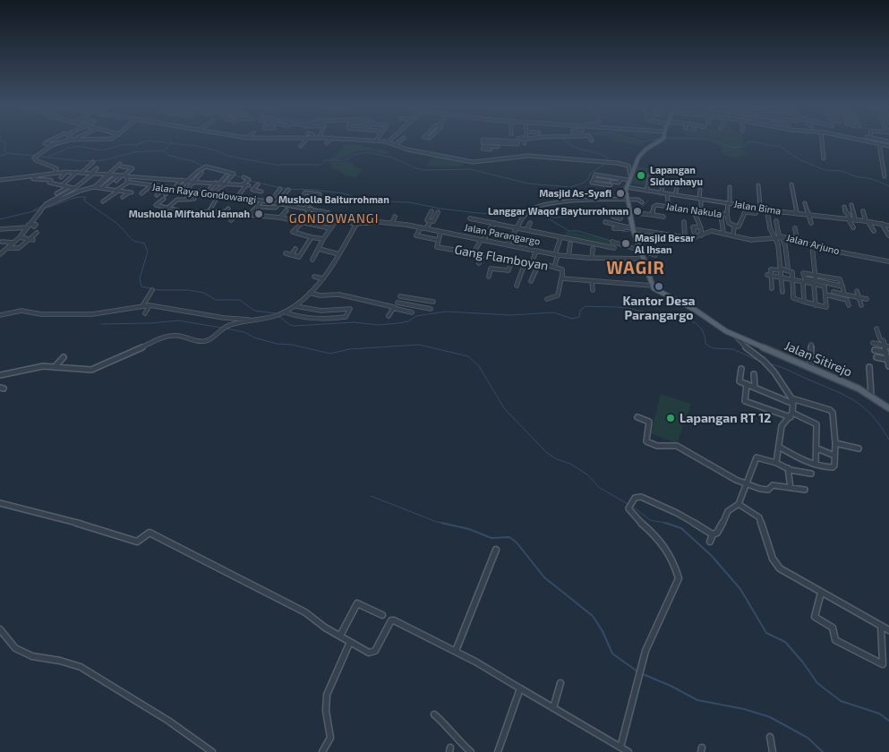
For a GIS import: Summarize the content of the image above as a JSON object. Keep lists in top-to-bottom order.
{
  "streets": {
    "main road": ["Jalan Sitirejo"],
    "street": [
      "Jalan Raya Gondowangi",
      "Jalan Bima",
      "Jalan Nakula",
      "Jalan Parangargo",
      "Jalan Arjuno",
      "Gang Flamboyan"
    ]
  },
  "crossings": [
    ["Jalan Raya Gondowangi", "Jalan Parangargo"],
    ["Jalan Bima", "Jalan Nakula"],
    ["Jalan Parangargo", "Gang Flamboyan"]
  ],
  "districts": ["GONDOWANGI", "WAGIR"],
  "places": [
    "Lapangan Sidorahayu",
    "Masjid As-Syafi",
    "Musholla Baiturrohman",
    "Langgar Waqof Bayturrohman",
    "Musholla Miftahul Jannah",
    "Masjid Besar Al Ihsan",
    "Kantor Desa Parangargo",
    "Lapangan RT 12"
  ]
}
